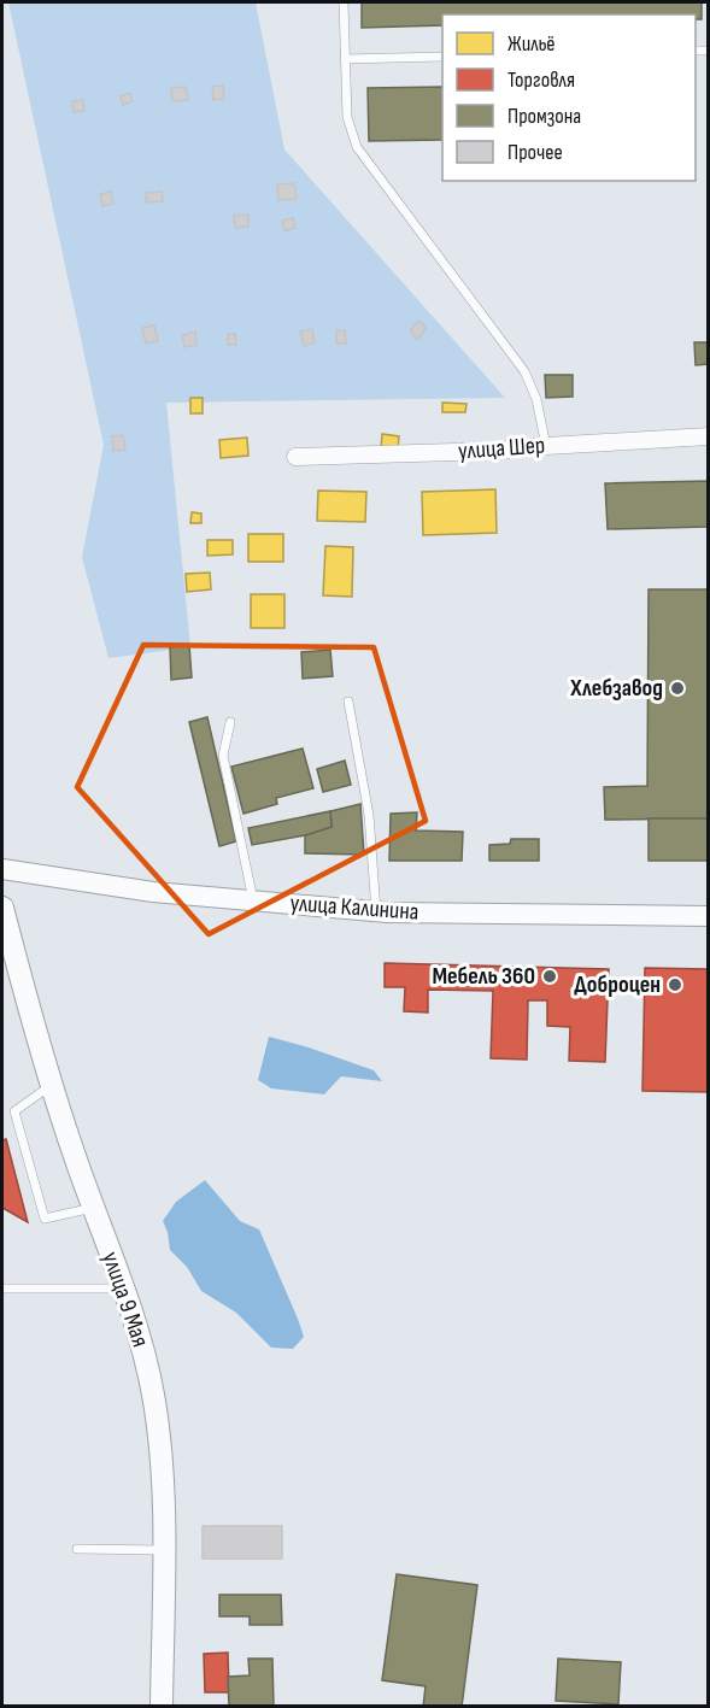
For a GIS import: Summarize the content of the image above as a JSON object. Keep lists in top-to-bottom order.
{
  "streets": {
    "main road": ["улица 9 Мая"],
    "street": ["улица Шер", "улица Калинина"]
  },
  "places": ["Хлебзавод", "Мебель 360", "Доброцен"],
  "legend": [
    "Жильё",
    "Торговля",
    "Промзона",
    "Прочее"
  ]
}
